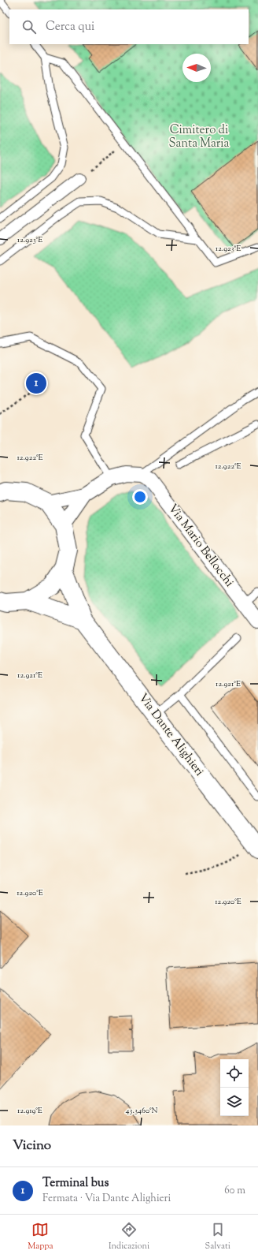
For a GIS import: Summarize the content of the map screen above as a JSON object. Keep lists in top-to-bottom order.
{
  "streets": {
    "main road": ["Via Dante Alighieri"],
    "street": ["Via Mario Bellocchi"]
  },
  "parks": ["Cimitero di Santa Maria"],
  "north": "left",
  "page": {
    "search": "Cerca qui",
    "pins": "1",
    "heading": "Vicino",
    "list": [
      {
        "mark": "1",
        "name": "Terminal bus",
        "note": "Fermata · Via Dante Alighieri",
        "value": "60 m"
      }
    ],
    "nav": ["Mappa", "Indicazioni", "Salvati"]
  },
  "coordinates": [
    "12.923°E",
    "12.922°E",
    "12.921°E",
    "12.920°E",
    "43.3460°N",
    "12.919°E"
  ]
}
